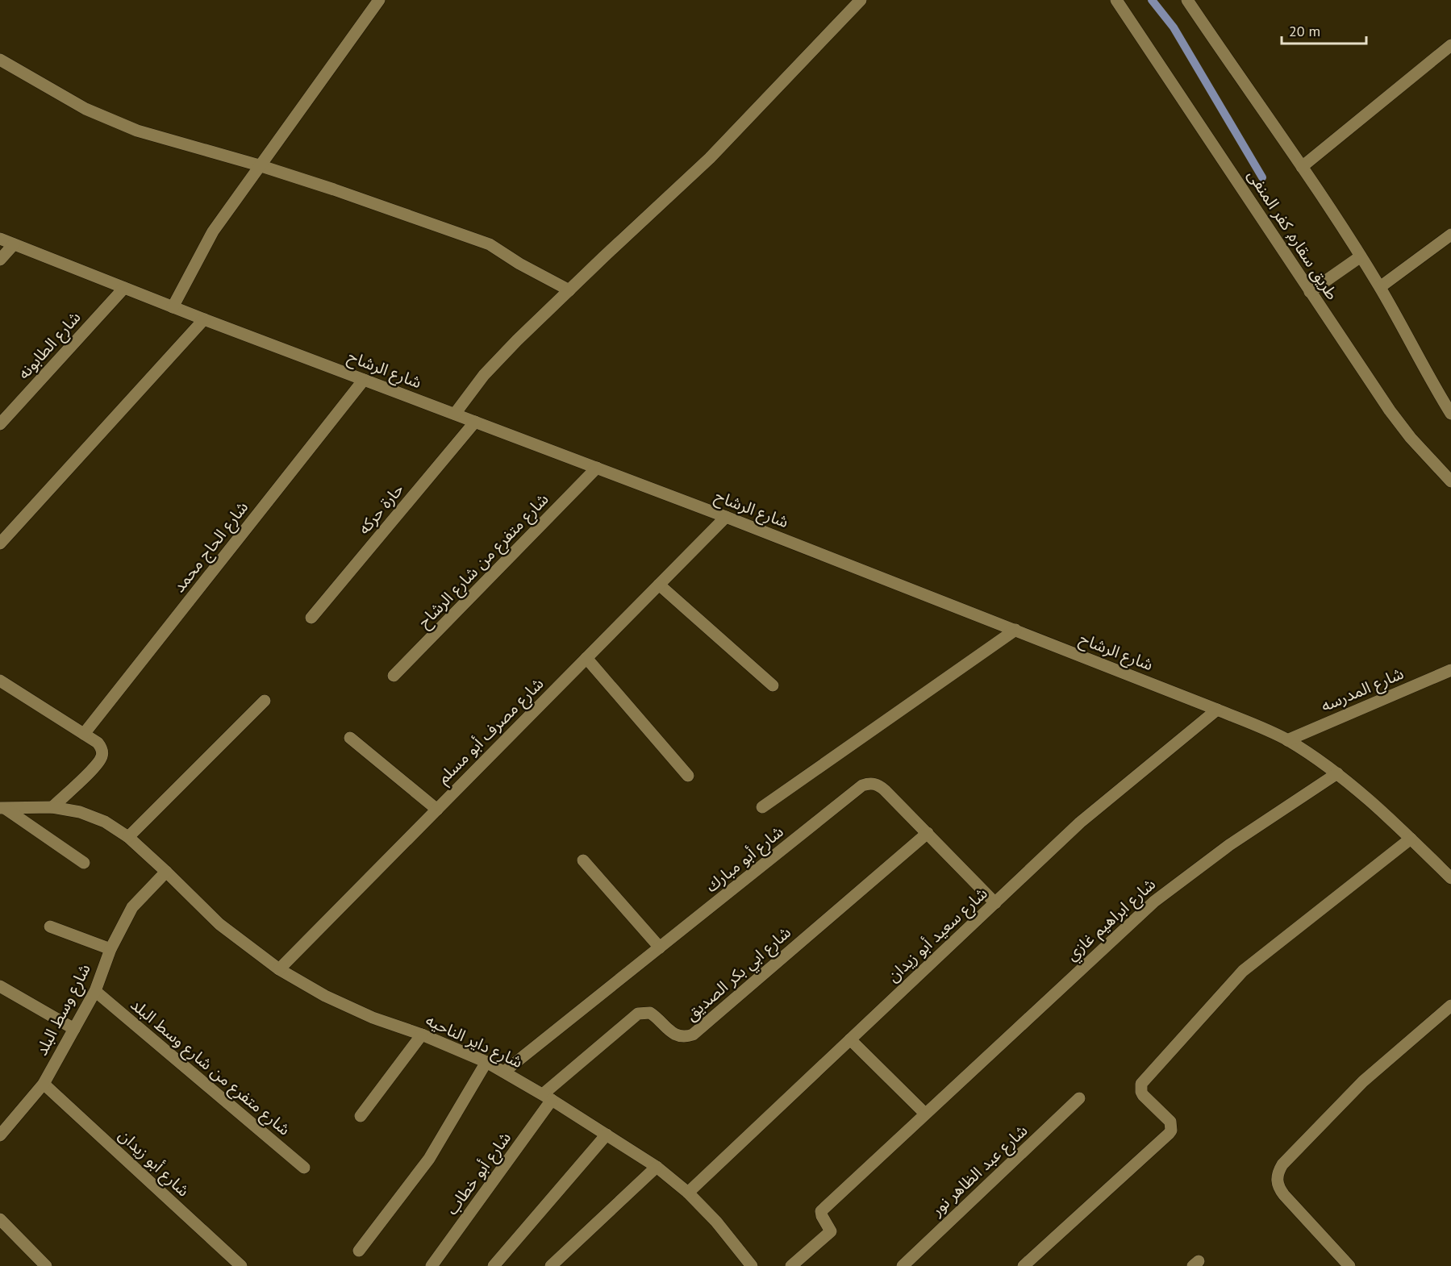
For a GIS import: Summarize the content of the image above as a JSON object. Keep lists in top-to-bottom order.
{
  "streets": {
    "street": [
      "طريق سقاره, كفر المنفى",
      "شارع الطابونه",
      "شارع الرشاح",
      "حارة حركه",
      "شارع الحاج محمد",
      "شارع متفرع من شارع الرشاح",
      "شارع المدرسه",
      "شارع مصرف أبو مسلم",
      "شارع أبو مبارك",
      "شارع ابراهيم غازي",
      "شارع سعيد أبو زيدان",
      "شارع ابي بكر الصديق",
      "شارع وسط البلد",
      "شارع داير الناحيه",
      "شارع متفرع من شارع وسط البلد",
      "شارع أبو زيدان",
      "شارع عبد الظاهر نور",
      "شارع أبو خطاب"
    ]
  },
  "crossings": [
    ["شارع الطابونه", "شارع الرشاح"],
    ["شارع الرشاح", "حارة حركه"],
    ["شارع الرشاح", "شارع الحاج محمد"],
    ["شارع الرشاح", "شارع متفرع من شارع الرشاح"],
    ["شارع الرشاح", "شارع المدرسه"],
    ["شارع الرشاح", "شارع مصرف أبو مسلم"],
    ["شارع الرشاح", "شارع ابراهيم غازي"],
    ["شارع الرشاح", "شارع سعيد أبو زيدان"],
    ["شارع مصرف أبو مسلم", "شارع داير الناحيه"],
    ["شارع أبو مبارك", "شارع سعيد أبو زيدان"],
    ["شارع أبو مبارك", "شارع ابي بكر الصديق"],
    ["شارع أبو مبارك", "شارع داير الناحيه"],
    ["شارع سعيد أبو زيدان", "شارع داير الناحيه"],
    ["شارع ابي بكر الصديق", "شارع داير الناحيه"],
    ["شارع ابي بكر الصديق", "شارع أبو خطاب"],
    ["شارع وسط البلد", "شارع داير الناحيه"],
    ["شارع وسط البلد", "شارع متفرع من شارع وسط البلد"],
    ["شارع وسط البلد", "شارع أبو زيدان"],
    ["شارع داير الناحيه", "شارع أبو خطاب"]
  ],
  "scale_bar": "20 m"
}
